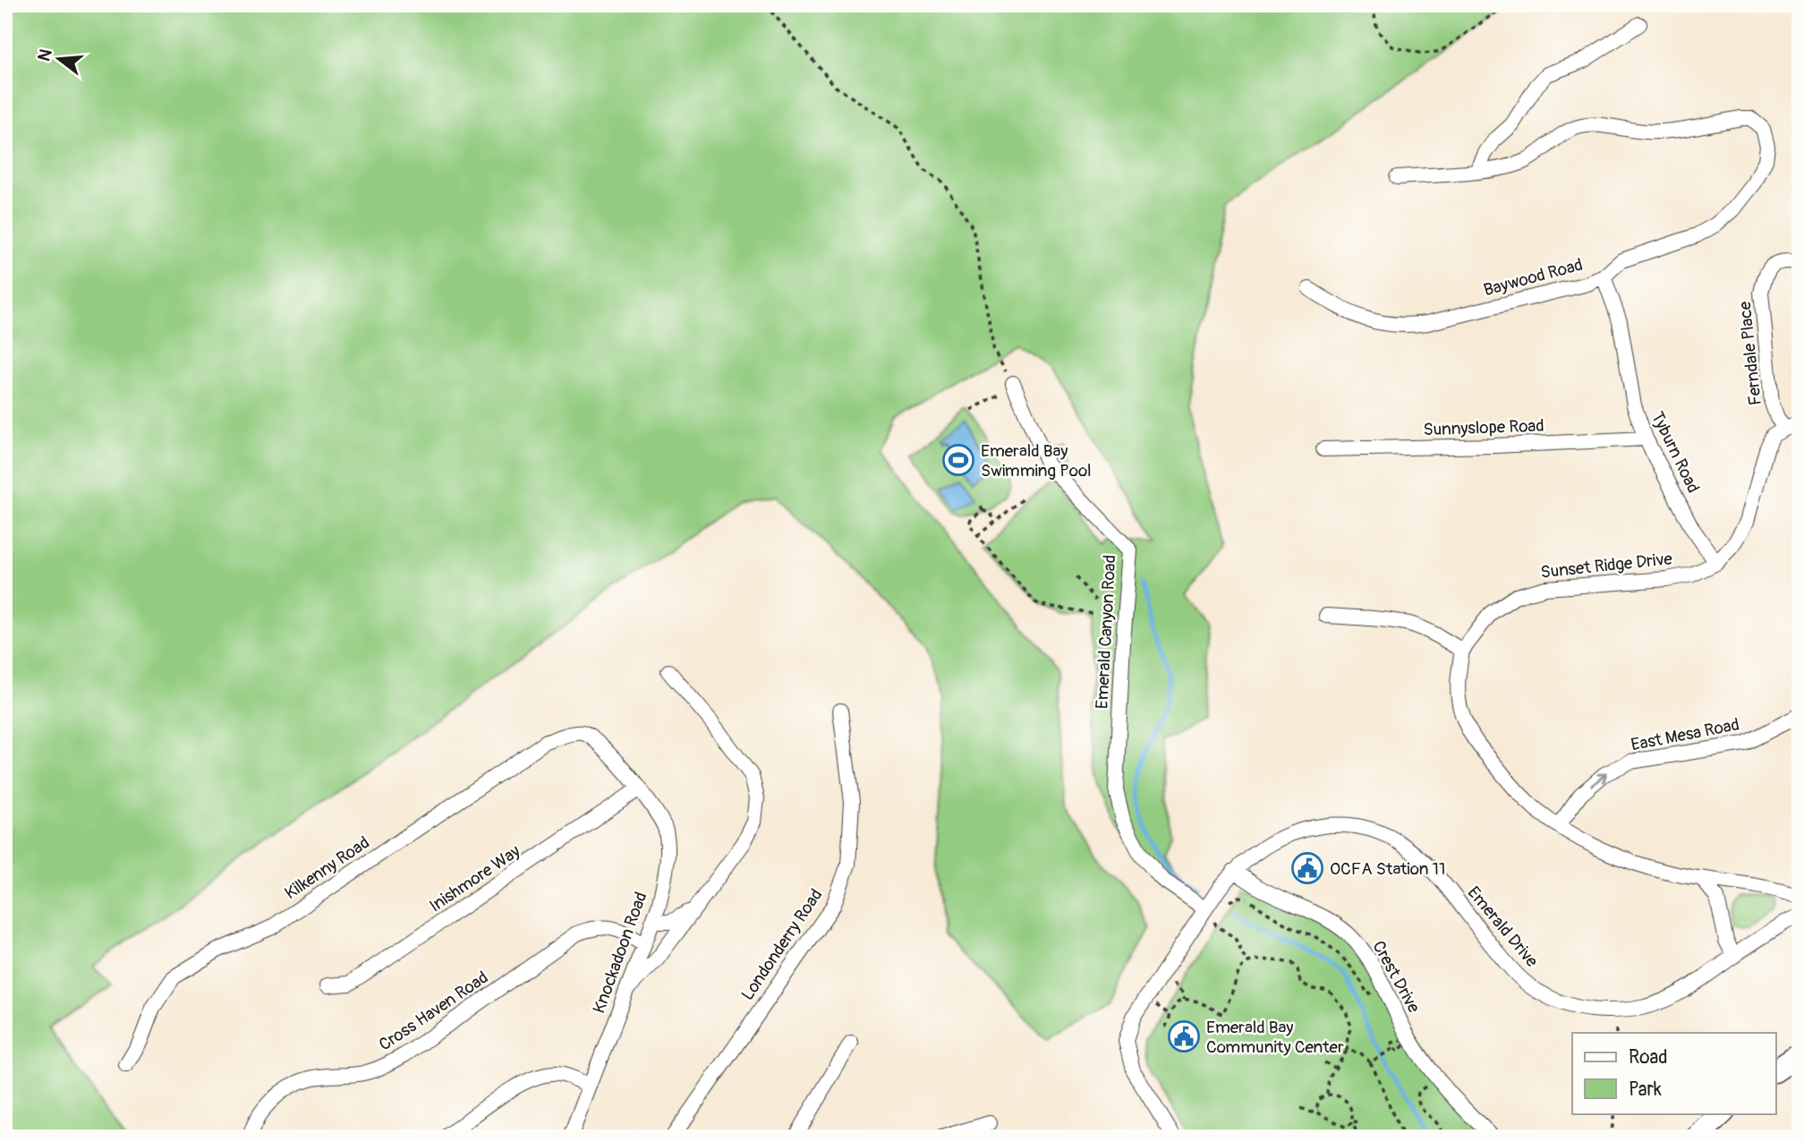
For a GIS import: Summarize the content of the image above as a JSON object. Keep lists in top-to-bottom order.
{
  "streets": {
    "street": [
      "Baywood Road",
      "Ferndale Place",
      "Sunnyslope Road",
      "Tyburn Road",
      "Sunset Ridge Drive",
      "Emerald Canyon Road",
      "East Mesa Road",
      "Kilkenny Road",
      "Inishmore Way",
      "Emerald Drive",
      "Londonderry Road",
      "Knockadoon Road",
      "Crest Drive",
      "Cross Haven Road"
    ]
  },
  "crossings": [
    ["Baywood Road", "Tyburn Road"],
    ["Ferndale Place", "Sunset Ridge Drive"],
    ["Sunnyslope Road", "Tyburn Road"],
    ["Tyburn Road", "Sunset Ridge Drive"],
    ["Sunset Ridge Drive", "East Mesa Road"],
    ["Emerald Canyon Road", "Emerald Drive"],
    ["Kilkenny Road", "Knockadoon Road"],
    ["Inishmore Way", "Knockadoon Road"],
    ["Emerald Drive", "Crest Drive"],
    ["Knockadoon Road", "Cross Haven Road"]
  ],
  "one_way": ["East Mesa Road"],
  "places": {
    "sports": ["Emerald Bay Swimming Pool"],
    "public building": ["OCFA Station 11", "Emerald Bay Community Center"]
  },
  "legend": ["Road", "Park"],
  "north": "left"
}
